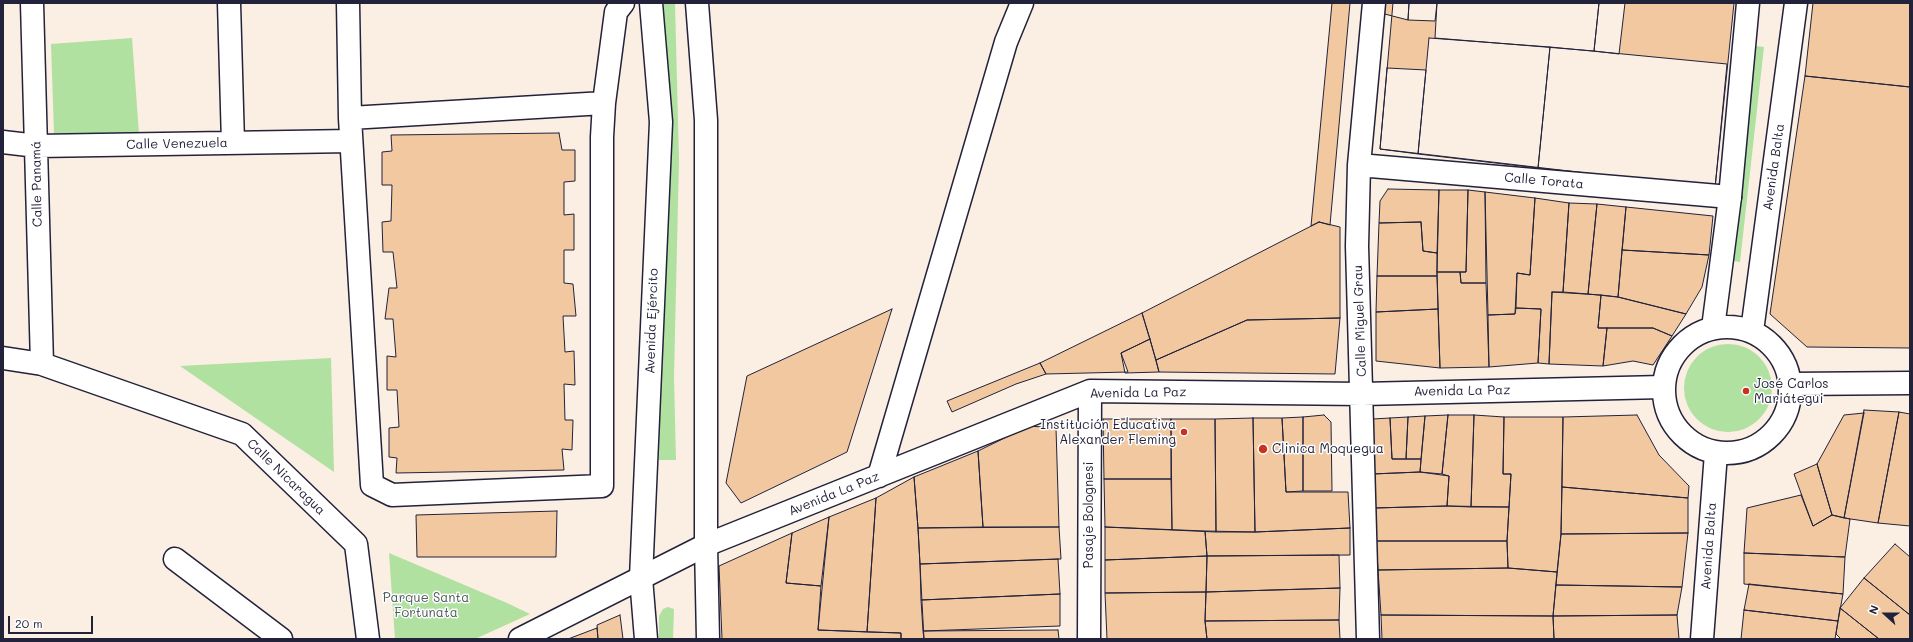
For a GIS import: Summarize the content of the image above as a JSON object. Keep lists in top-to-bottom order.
{
  "streets": {
    "street": [
      "Calle Venezuela",
      "Avenida Balta",
      "Calle Torata",
      "Calle Panamá",
      "Avenida Ejército",
      "Calle Miguel Grau",
      "Avenida La Paz",
      "Calle Nicaragua",
      "Pasaje Bolognesi"
    ]
  },
  "crossings": [
    ["Calle Venezuela", "Calle Panamá"],
    ["Avenida Balta", "Avenida La Paz"],
    ["Calle Torata", "Calle Miguel Grau"],
    ["Calle Panamá", "Calle Nicaragua"],
    ["Avenida Ejército", "Avenida La Paz"],
    ["Calle Miguel Grau", "Avenida La Paz"],
    ["Avenida La Paz", "Pasaje Bolognesi"]
  ],
  "parks": ["Parque Santa Fortunata"],
  "places": ["José Carlos Mariátegui", "Institución Educativa Alexander Fleming", "Clinica Moquegua"],
  "scale_bar": "20 m",
  "north": "left"
}
